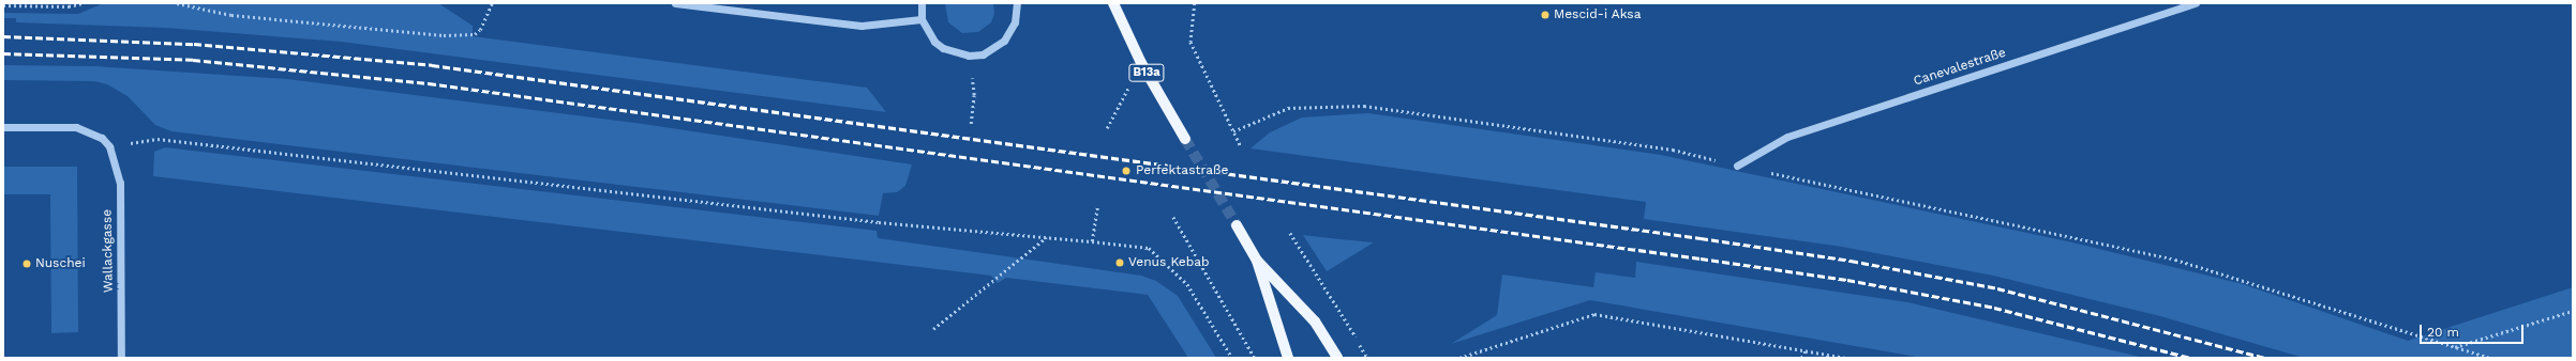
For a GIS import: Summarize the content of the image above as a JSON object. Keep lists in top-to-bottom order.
{
  "streets": {
    "main road": ["B13a"],
    "street": ["Canevalestraße", "Wallackgasse"]
  },
  "places": [
    "Mescid-i Aksa",
    "Perfektastraße",
    "Venus Kebab",
    "Nuschei"
  ],
  "scale_bar": "20 m"
}
